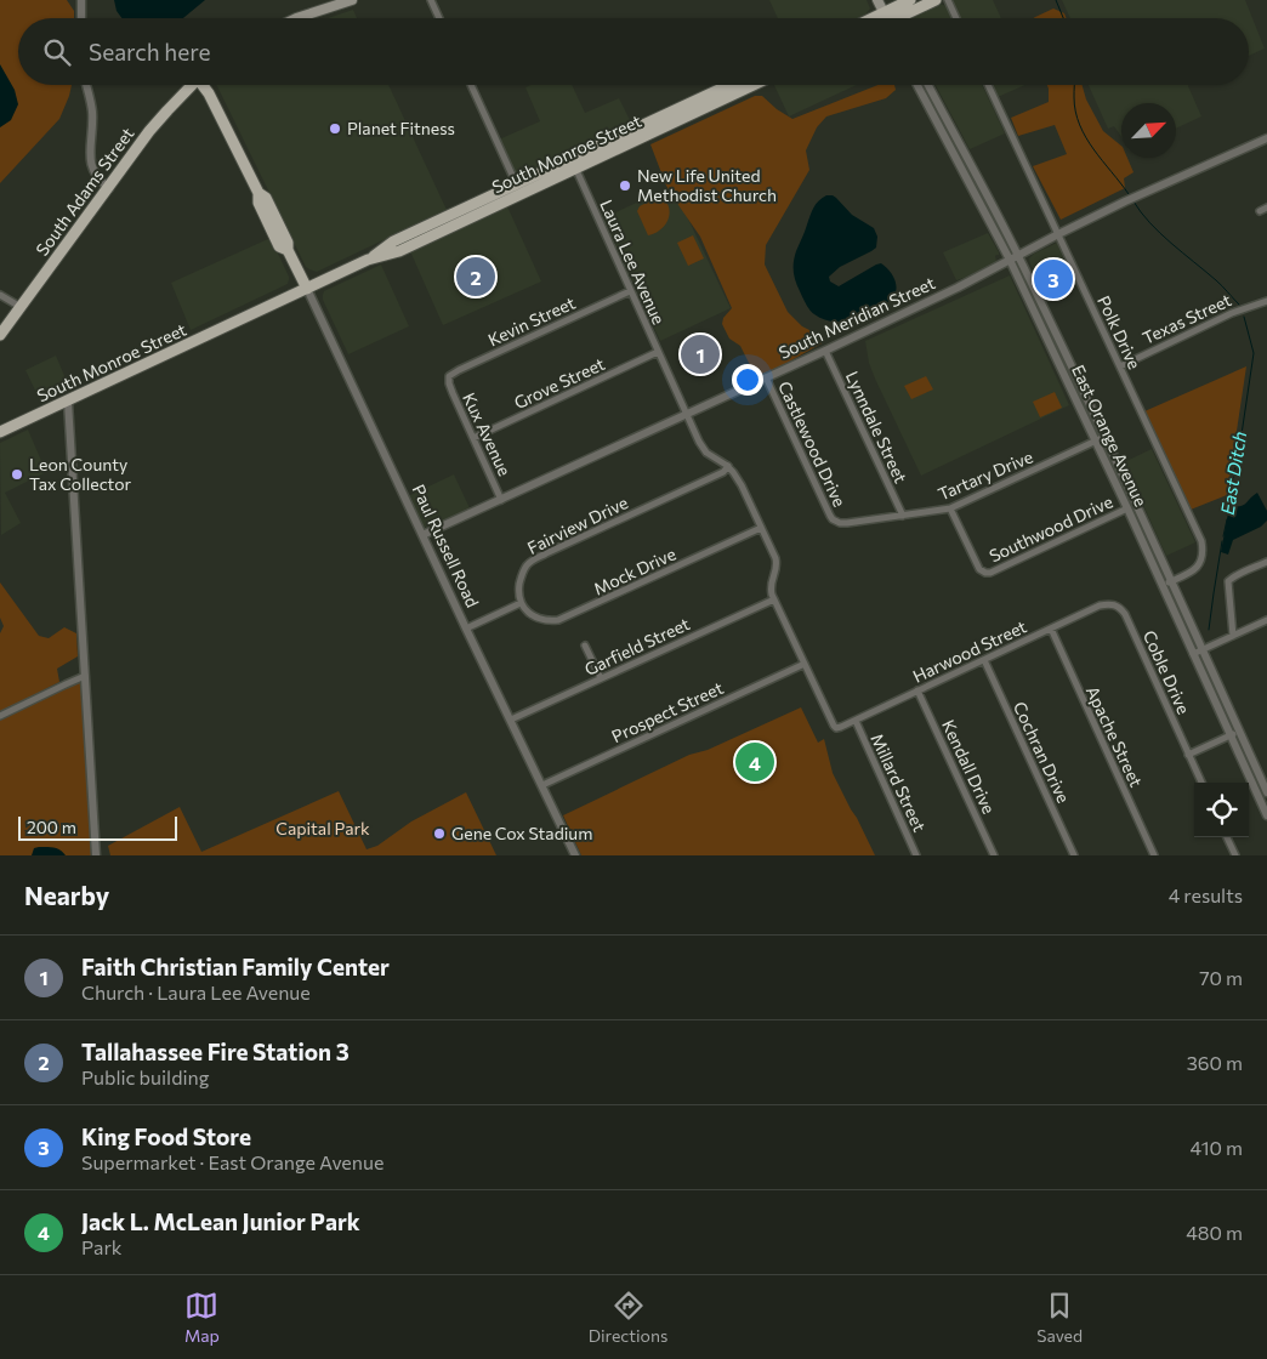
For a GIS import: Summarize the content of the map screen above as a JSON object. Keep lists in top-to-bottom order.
{
  "streets": {
    "main road": ["South Monroe Street", "South Adams Street", "Paul Russell Road"],
    "street": [
      "Laura Lee Avenue",
      "South Meridian Street",
      "Texas Street",
      "Kevin Street",
      "Polk Drive",
      "Grove Street",
      "Lynndale Street",
      "Kux Avenue",
      "East Orange Avenue",
      "Castlewood Drive",
      "Tartary Drive",
      "Fairview Drive",
      "Southwood Drive",
      "Mock Drive",
      "Garfield Street",
      "Harwood Street",
      "Coble Drive",
      "Prospect Street",
      "Apache Street",
      "Cochran Drive",
      "Kendall Drive",
      "Millard Street"
    ]
  },
  "crossings": [
    ["South Monroe Street", "Laura Lee Avenue"],
    ["South Monroe Street", "Paul Russell Road"],
    ["Laura Lee Avenue", "South Meridian Street"],
    ["Laura Lee Avenue", "Kevin Street"],
    ["Laura Lee Avenue", "Grove Street"],
    ["Laura Lee Avenue", "Fairview Drive"],
    ["Laura Lee Avenue", "Mock Drive"],
    ["Laura Lee Avenue", "Garfield Street"],
    ["Laura Lee Avenue", "Harwood Street"],
    ["Laura Lee Avenue", "Prospect Street"],
    ["South Meridian Street", "Polk Drive"],
    ["South Meridian Street", "Lynndale Street"],
    ["South Meridian Street", "Kux Avenue"],
    ["South Meridian Street", "East Orange Avenue"],
    ["South Meridian Street", "Castlewood Drive"],
    ["South Meridian Street", "Paul Russell Road"],
    ["Texas Street", "Polk Drive"],
    ["Kevin Street", "Kux Avenue"],
    ["Polk Drive", "East Orange Avenue"],
    ["Grove Street", "Kux Avenue"],
    ["Lynndale Street", "Tartary Drive"],
    ["East Orange Avenue", "Tartary Drive"],
    ["East Orange Avenue", "Southwood Drive"],
    ["Castlewood Drive", "Tartary Drive"],
    ["Tartary Drive", "Southwood Drive"],
    ["Fairview Drive", "Mock Drive"],
    ["Paul Russell Road", "Garfield Street"],
    ["Paul Russell Road", "Prospect Street"],
    ["Harwood Street", "Coble Drive"],
    ["Harwood Street", "Apache Street"],
    ["Harwood Street", "Cochran Drive"],
    ["Harwood Street", "Kendall Drive"],
    ["Harwood Street", "Millard Street"]
  ],
  "water": ["East Ditch"],
  "parks": ["Capital Park"],
  "places": [
    "Planet Fitness",
    "New Life United Methodist Church",
    "Leon County Tax Collector",
    "Gene Cox Stadium"
  ],
  "scale_bar": "200 m",
  "north": "top right",
  "page": {
    "search": "Search here",
    "pins": [
      "2",
      "3",
      "1",
      "4"
    ],
    "scale": "200 m",
    "heading": ["Nearby", "4 results"],
    "list": [
      {
        "mark": "1",
        "name": "Faith Christian Family Center",
        "note": "Church · Laura Lee Avenue",
        "value": "70 m"
      },
      {
        "mark": "2",
        "name": "Tallahassee Fire Station 3",
        "note": "Public building",
        "value": "360 m"
      },
      {
        "mark": "3",
        "name": "King Food Store",
        "note": "Supermarket · East Orange Avenue",
        "value": "410 m"
      },
      {
        "mark": "4",
        "name": "Jack L. McLean Junior Park",
        "note": "Park",
        "value": "480 m"
      }
    ],
    "nav": ["Map", "Directions", "Saved"]
  }
}
